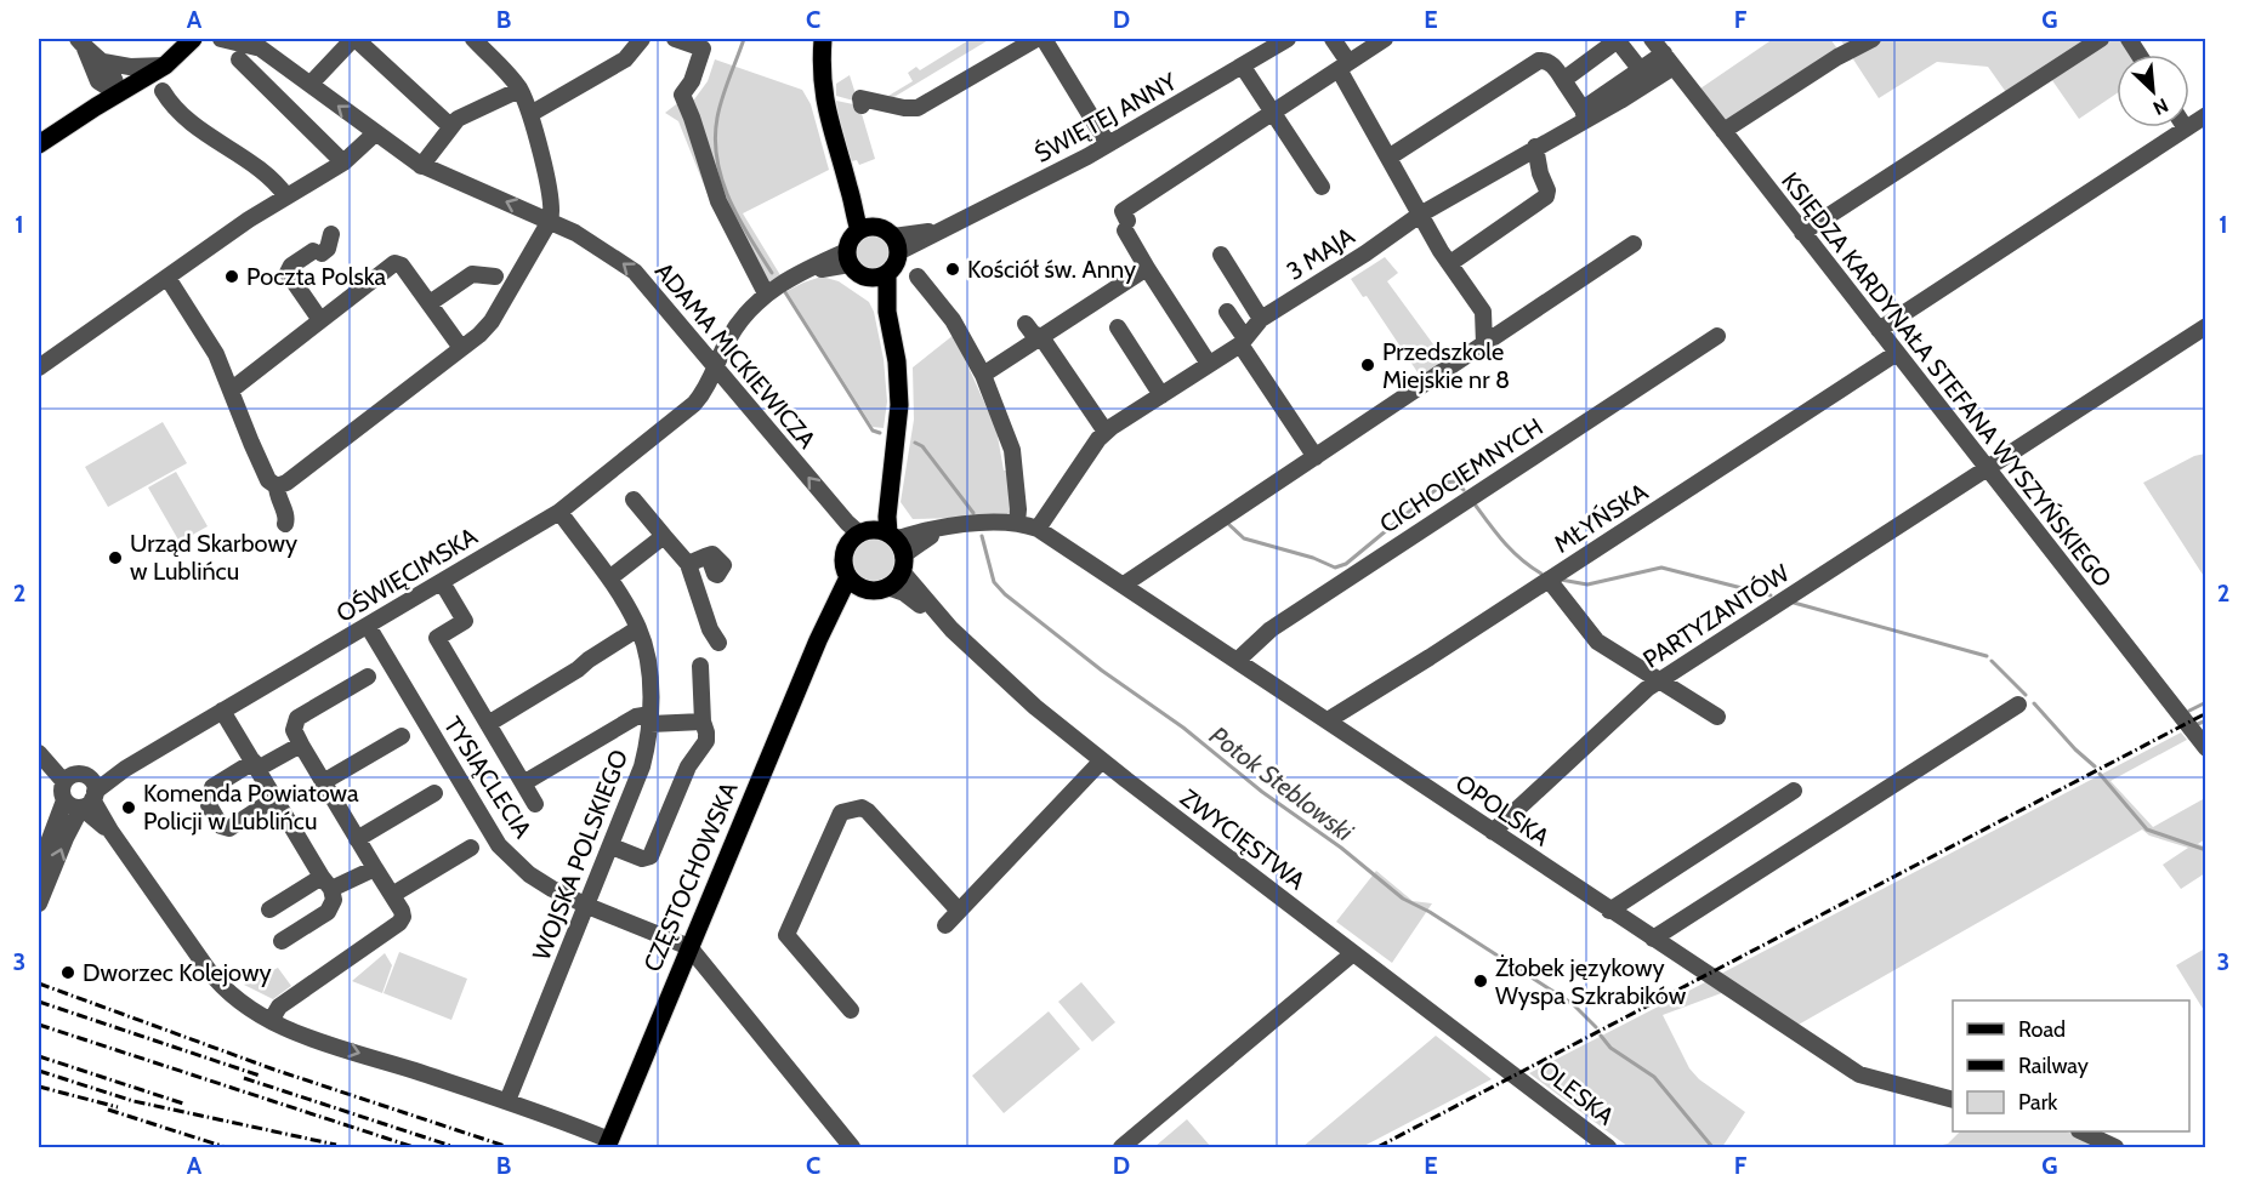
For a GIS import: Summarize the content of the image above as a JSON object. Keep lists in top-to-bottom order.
{
  "streets": {
    "main road": ["CZĘSTOCHOWSKA"],
    "street": [
      "ŚWIĘTEJ ANNY",
      "3 MAJA",
      "ADAMA MICKIEWICZA",
      "KSIĘDZA KARDYNAŁA STEFANA WYSZYŃSKIEGO",
      "CICHOCIEMNYCH",
      "MŁYŃSKA",
      "OŚWIĘCIMSKA",
      "PARTYZANTÓW",
      "TYSIĄCLECIA",
      "OPOLSKA",
      "ZWYCIĘSTWA",
      "WOJSKA POLSKIEGO",
      "OLESKA"
    ]
  },
  "crossings": [
    ["3 MAJA", "KSIĘDZA KARDYNAŁA STEFANA WYSZYŃSKIEGO"],
    ["3 MAJA", "OPOLSKA"],
    ["ADAMA MICKIEWICZA", "OŚWIĘCIMSKA"],
    ["ADAMA MICKIEWICZA", "OPOLSKA"],
    ["ADAMA MICKIEWICZA", "ZWYCIĘSTWA"],
    ["ADAMA MICKIEWICZA", "CZĘSTOCHOWSKA"],
    ["KSIĘDZA KARDYNAŁA STEFANA WYSZYŃSKIEGO", "MŁYŃSKA"],
    ["KSIĘDZA KARDYNAŁA STEFANA WYSZYŃSKIEGO", "PARTYZANTÓW"],
    ["CICHOCIEMNYCH", "OPOLSKA"],
    ["MŁYŃSKA", "OPOLSKA"],
    ["OŚWIĘCIMSKA", "TYSIĄCLECIA"],
    ["OŚWIĘCIMSKA", "WOJSKA POLSKIEGO"],
    ["PARTYZANTÓW", "OPOLSKA"],
    ["TYSIĄCLECIA", "WOJSKA POLSKIEGO"],
    ["TYSIĄCLECIA", "CZĘSTOCHOWSKA"],
    ["OPOLSKA", "ZWYCIĘSTWA"],
    ["OPOLSKA", "CZĘSTOCHOWSKA"],
    ["ZWYCIĘSTWA", "CZĘSTOCHOWSKA"],
    ["ZWYCIĘSTWA", "OLESKA"]
  ],
  "water": ["Potok Steblowski"],
  "places": [
    "Kościół św. Anny",
    "Poczta Polska",
    "Przedszkole Miejskie nr 8",
    "Urząd Skarbowy w Lublińcu",
    "Komenda Powiatowa Policji w Lublińcu",
    "Dworzec Kolejowy",
    "Żłobek językowy Wyspa Szkrabików"
  ],
  "legend": ["Road", "Railway", "Park"],
  "north": "bottom right",
  "grid": {
    "columns": [
      "A",
      "B",
      "C",
      "D",
      "E",
      "F",
      "G"
    ],
    "rows": ["1", "2", "3"]
  }
}
